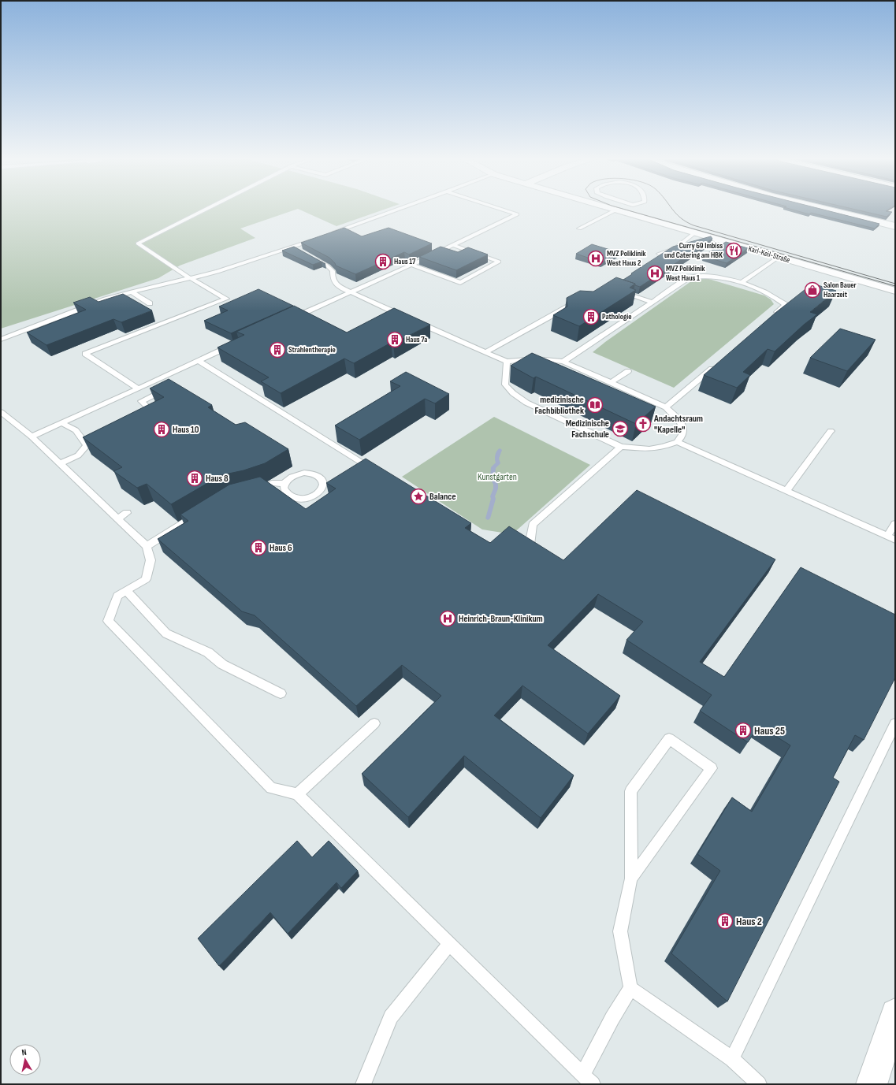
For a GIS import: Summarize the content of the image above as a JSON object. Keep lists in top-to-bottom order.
{
  "streets": {
    "street": ["Karl-Keil-Straße"]
  },
  "parks": ["Kunstgarten"],
  "places": {
    "restaurant": ["Curry 69 Imbiss und Catering am HBK"],
    "hospital": ["MVZ Poliklinik West Haus 2", "MVZ Poliklinik West Haus 1", "Heinrich-Braun-Klinikum"],
    "building": [
      "Haus 17",
      "Pathologie",
      "Haus 7a",
      "Strahlentherapie",
      "Haus 10",
      "Haus 8",
      "Haus 6",
      "Haus 25",
      "Haus 2"
    ],
    "shop": ["Salon Bauer Haarzeit"],
    "library": ["medizinische Fachbibliothek"],
    "church": ["Andachtsraum \"Kapelle\""],
    "school or university": ["Medizinische Fachschule"],
    "place": ["Balance"]
  },
  "north": "top"
}
